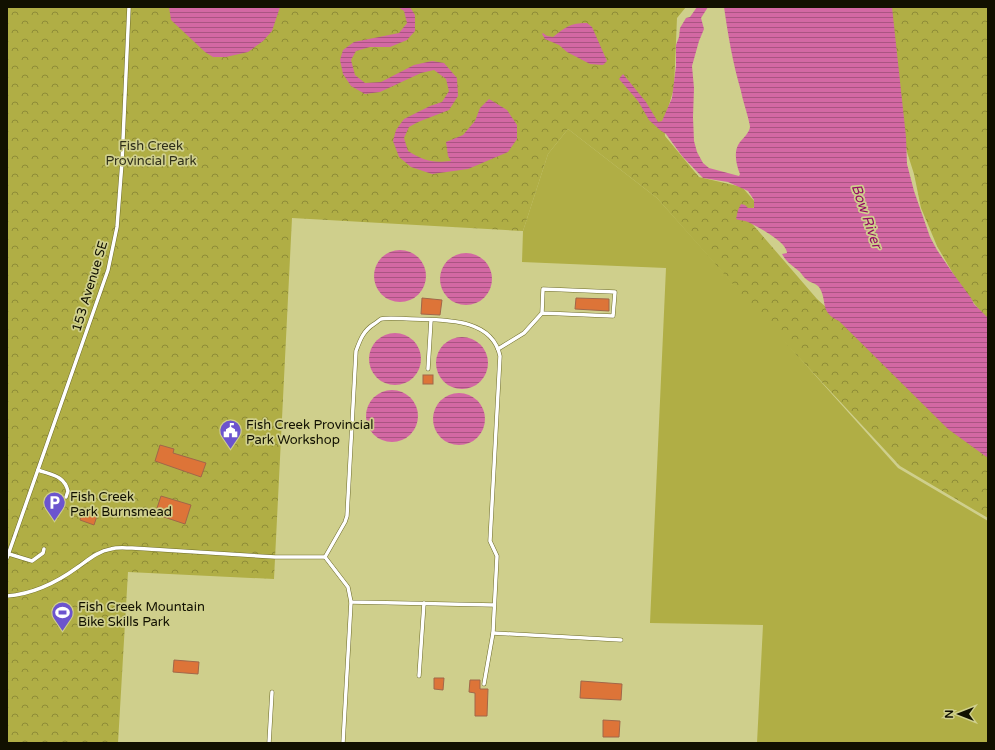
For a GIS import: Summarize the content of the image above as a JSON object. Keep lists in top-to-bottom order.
{
  "streets": {
    "lane": ["153 Avenue SE"]
  },
  "water": ["Bow River"],
  "parks": ["Fish Creek Provincial Park"],
  "places": {
    "public building": ["Fish Creek Provincial Park Workshop"],
    "parking": ["Fish Creek Park Burnsmead"],
    "sports": ["Fish Creek Mountain Bike Skills Park"]
  },
  "north": "left"
}
